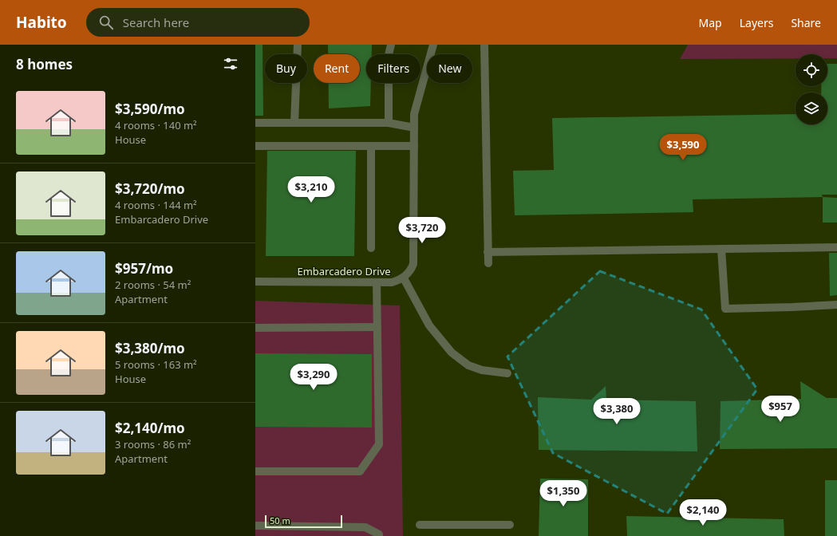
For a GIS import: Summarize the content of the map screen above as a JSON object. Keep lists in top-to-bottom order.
{
  "streets": {
    "street": ["Embarcadero Drive"]
  },
  "scale_bar": "50 m",
  "page": {
    "header": "Habito",
    "search": "Search here",
    "nav": ["Map", "Layers", "Share"],
    "heading": "8 homes",
    "chip": [
      "Buy",
      "Rent",
      "Filters",
      "New"
    ],
    "list": [
      {
        "name": "$3,590/mo",
        "note": "4 rooms · 140 m² · House"
      },
      {
        "name": "$3,720/mo",
        "note": "4 rooms · 144 m² · Embarcadero Drive"
      },
      {
        "name": "$957/mo",
        "note": "2 rooms · 54 m² · Apartment"
      },
      {
        "name": "$3,380/mo",
        "note": "5 rooms · 163 m² · House"
      },
      {
        "name": "$2,140/mo",
        "note": "3 rooms · 86 m² · Apartment"
      }
    ],
    "price": [
      "$3,590",
      "$3,210",
      "$3,720",
      "$3,290",
      "$957",
      "$3,380",
      "$1,350",
      "$2,140"
    ],
    "scale": "50 m"
  }
}
